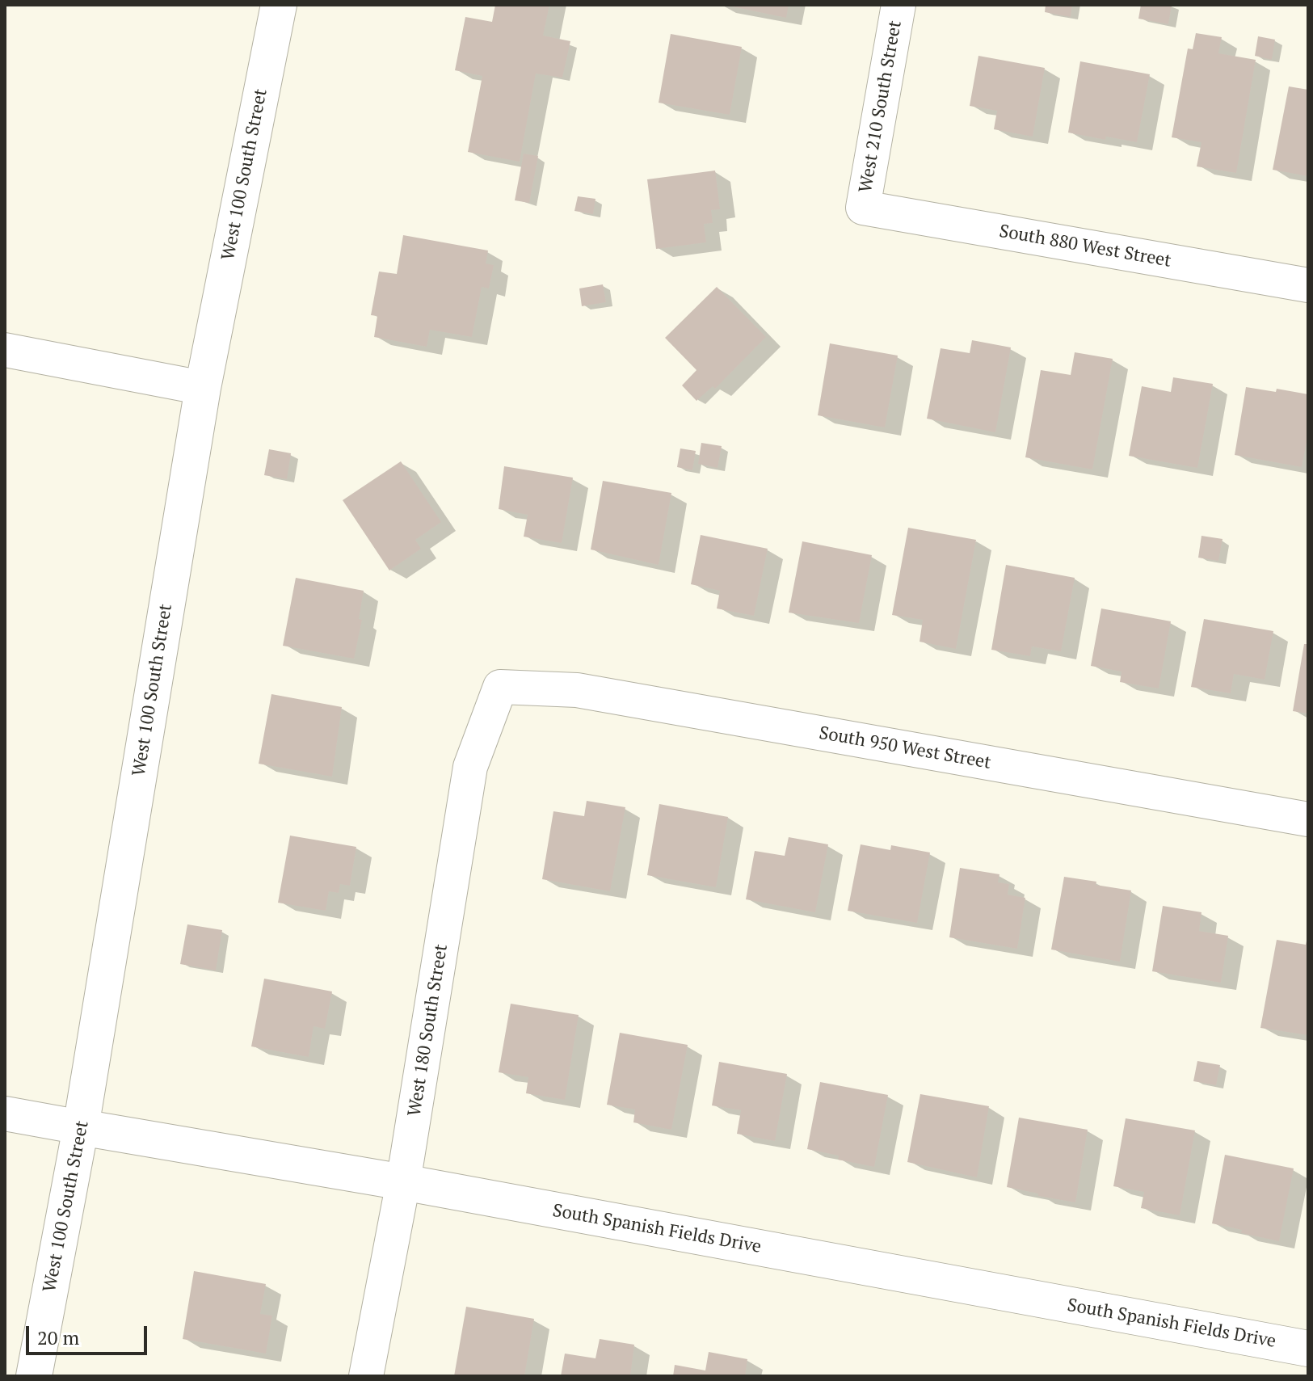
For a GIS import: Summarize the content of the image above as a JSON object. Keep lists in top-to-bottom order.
{
  "streets": {
    "street": [
      "West 210 South Street",
      "West 100 South Street",
      "South 880 West Street",
      "South 950 West Street",
      "West 180 South Street",
      "South Spanish Fields Drive"
    ]
  },
  "crossings": [
    ["West 210 South Street", "South 880 West Street"],
    ["West 100 South Street", "South Spanish Fields Drive"],
    ["South 950 West Street", "West 180 South Street"],
    ["West 180 South Street", "South Spanish Fields Drive"]
  ],
  "scale_bar": "20 m"
}
